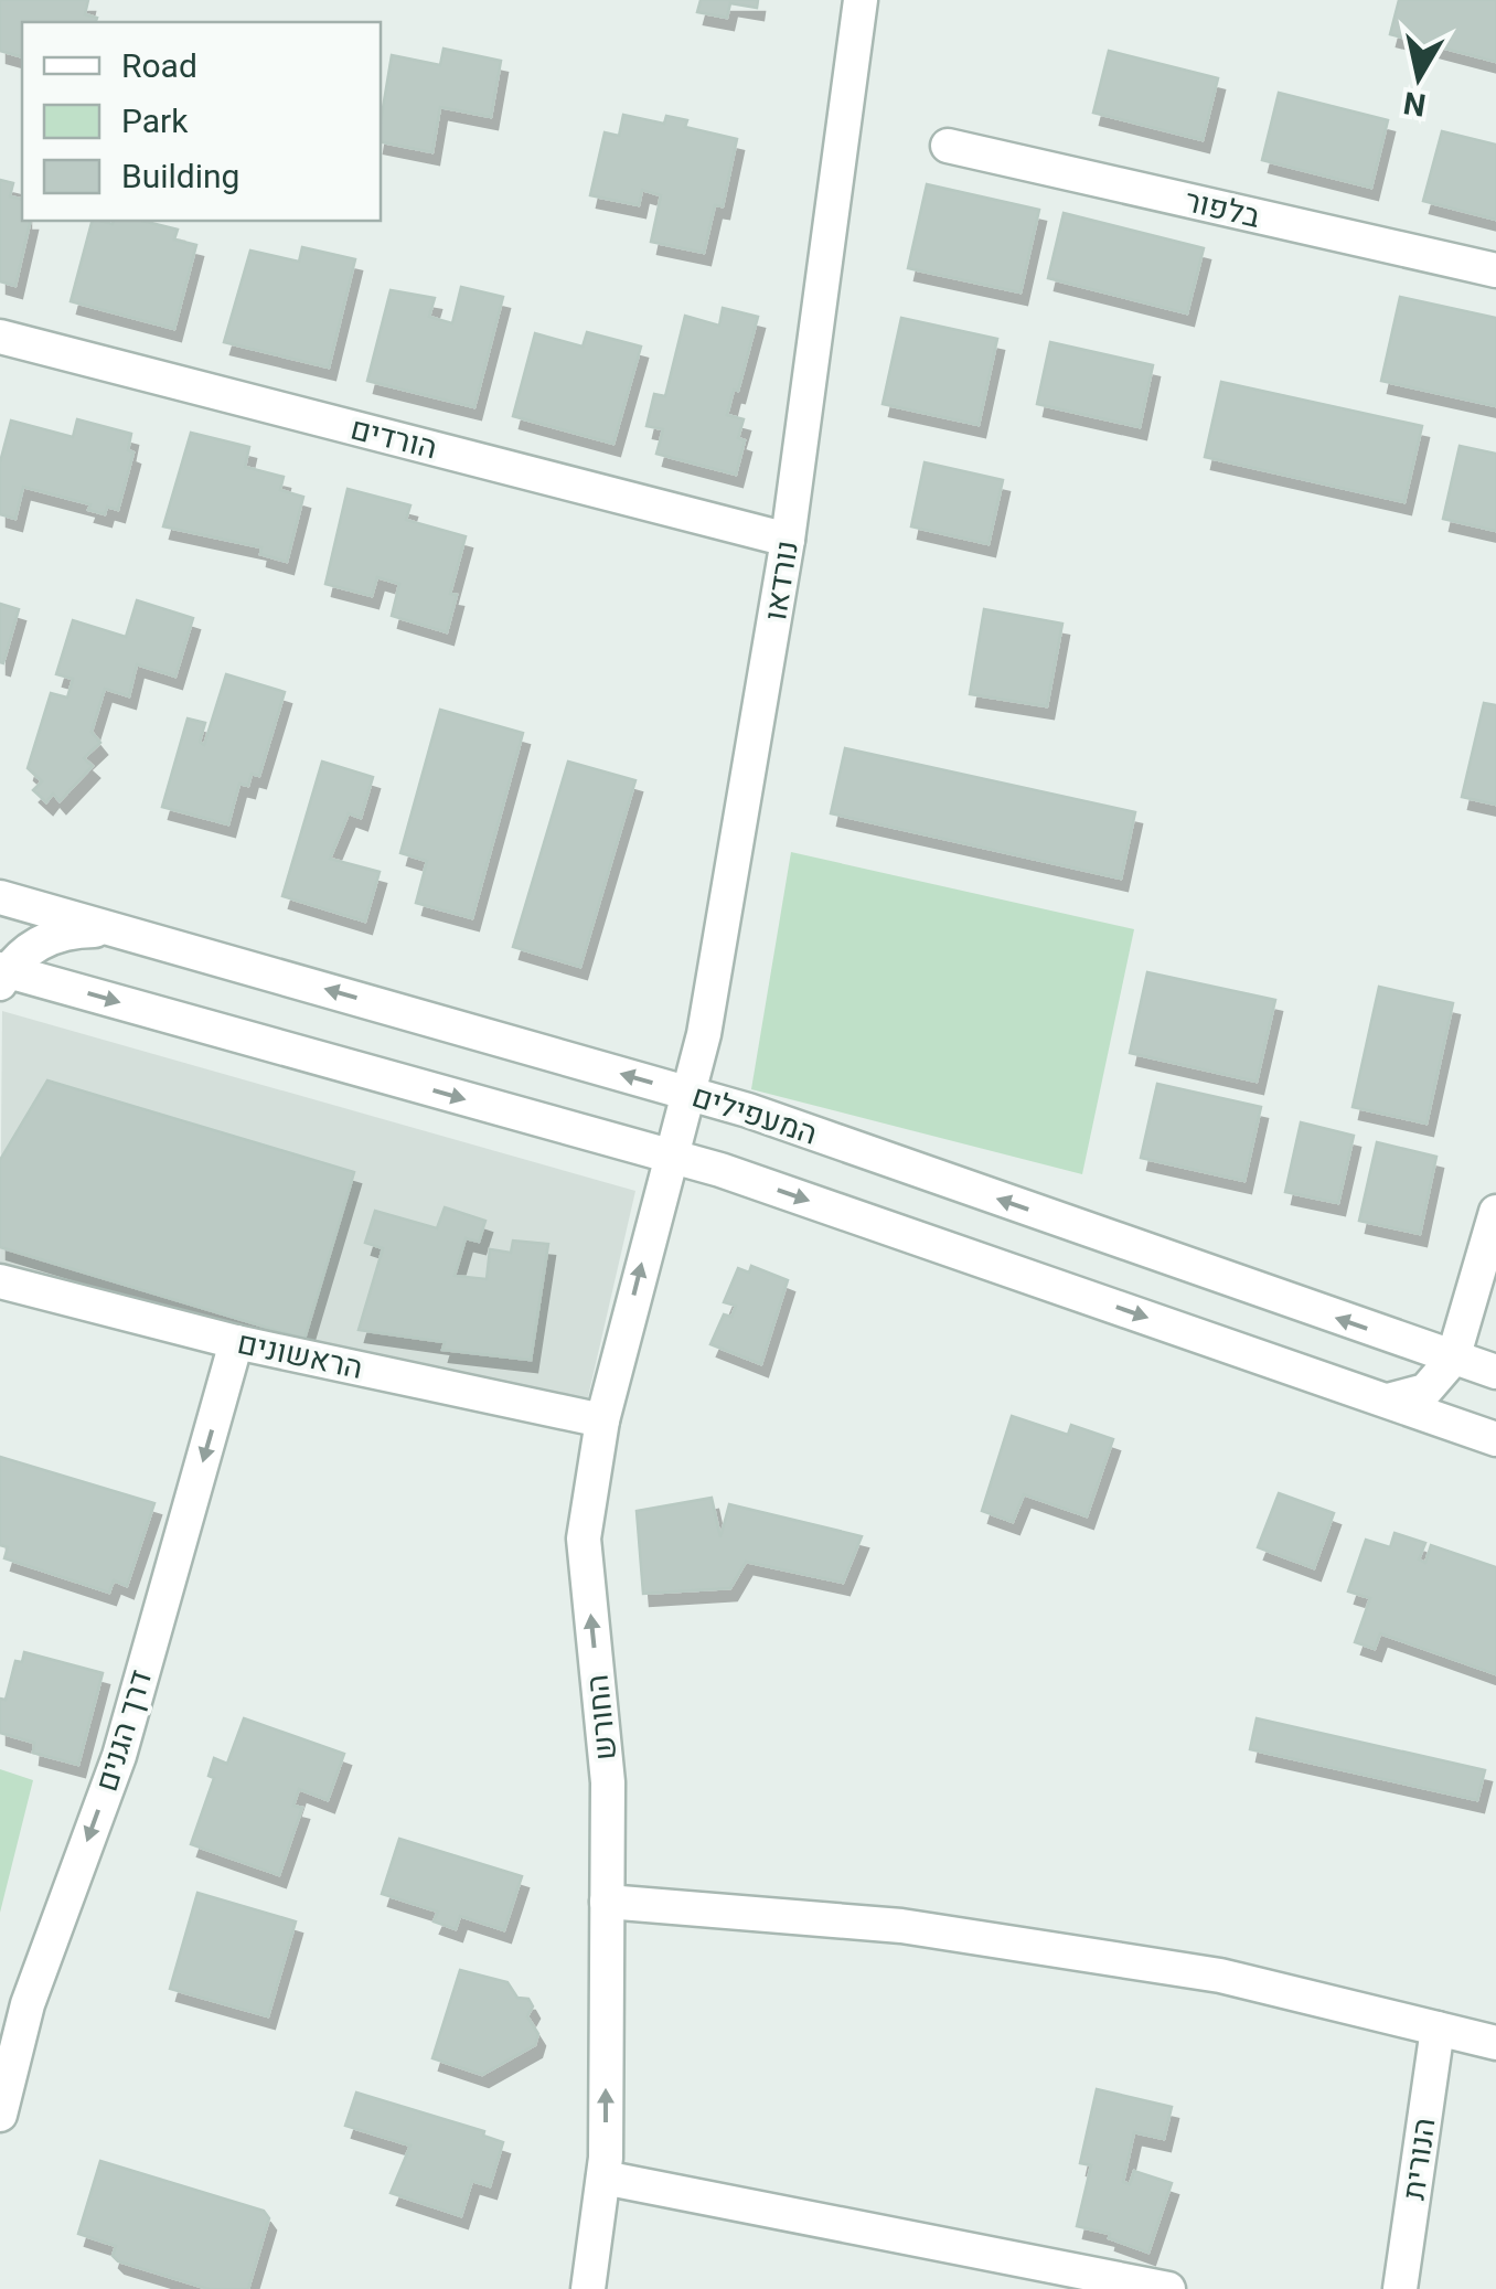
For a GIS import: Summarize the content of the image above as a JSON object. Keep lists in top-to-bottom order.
{
  "streets": {
    "street": [
      "בלפור",
      "הורדים",
      "נורדאו",
      "המעפילים",
      "הראשונים",
      "החורש",
      "דרך הגנים",
      "הנורית"
    ]
  },
  "crossings": [
    ["הורדים", "נורדאו"],
    ["נורדאו", "המעפילים"],
    ["נורדאו", "החורש"],
    ["המעפילים", "החורש"],
    ["הראשונים", "החורש"],
    ["הראשונים", "דרך הגנים"]
  ],
  "one_way": ["החורש", "דרך הגנים"],
  "legend": ["Road", "Park", "Building"],
  "north": "bottom"
}
